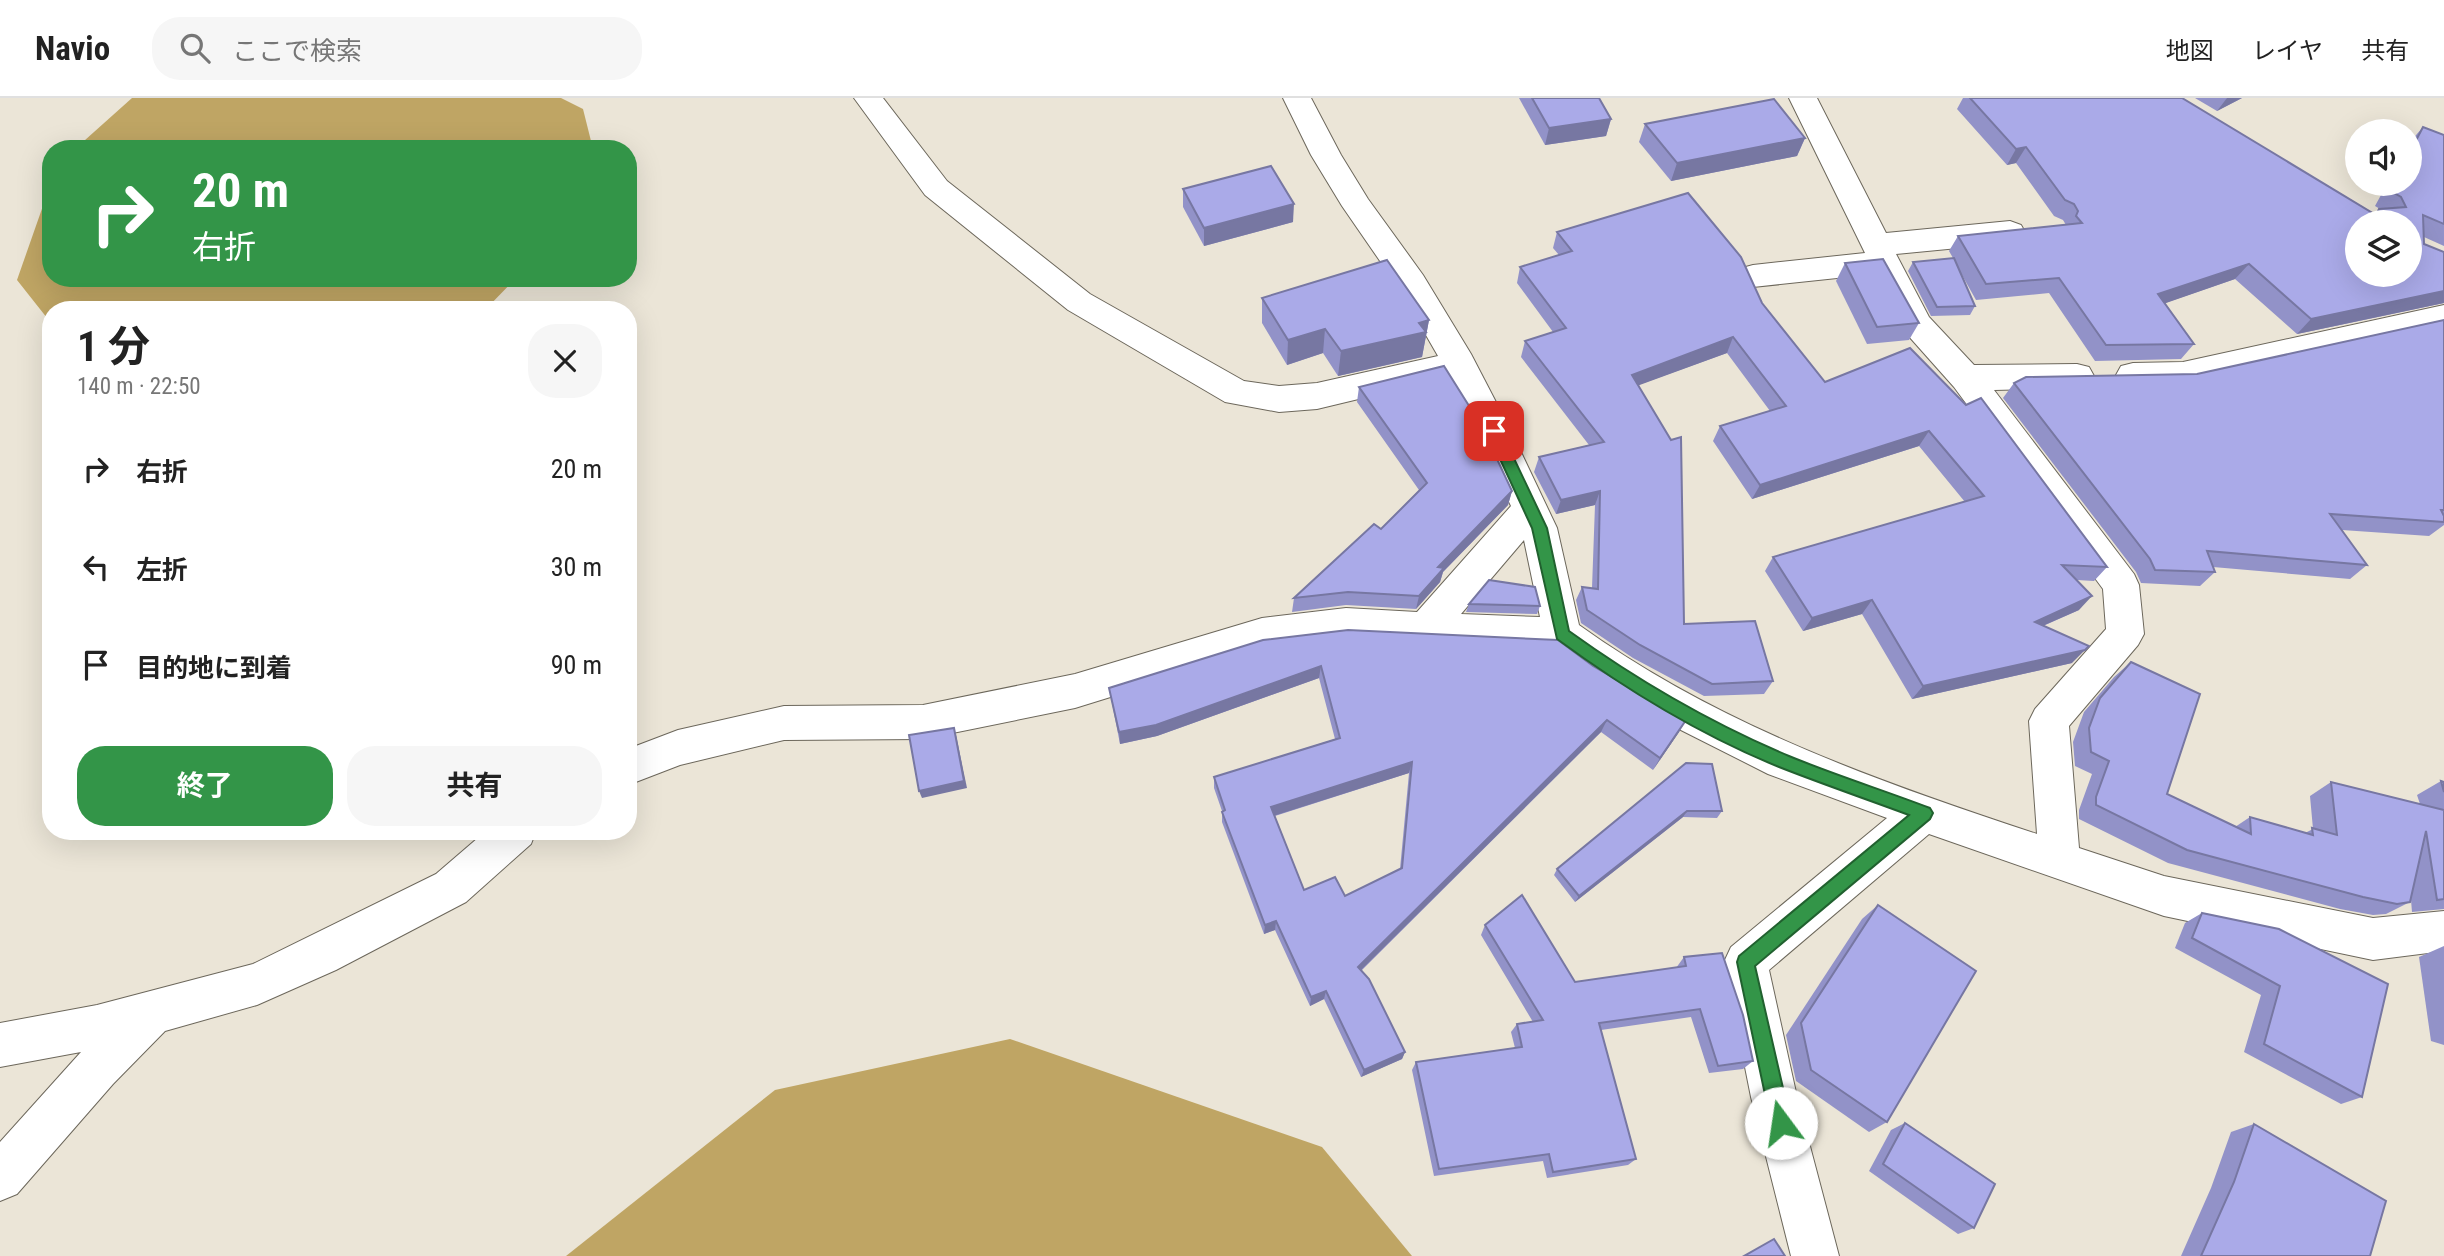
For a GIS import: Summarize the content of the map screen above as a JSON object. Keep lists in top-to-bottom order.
{
  "page": {
    "header": "Navio",
    "search": "ここで検索",
    "nav": ["地図", "レイヤ", "共有"],
    "turn": ["20 m", "右折"],
    "heading": ["1 分", "140 m · 22:50"],
    "list": [
      {
        "name": "右折",
        "value": "20 m"
      },
      {
        "name": "左折",
        "value": "30 m"
      },
      {
        "name": "目的地に到着",
        "value": "90 m"
      }
    ],
    "buttons": ["終了", "共有"]
  }
}
